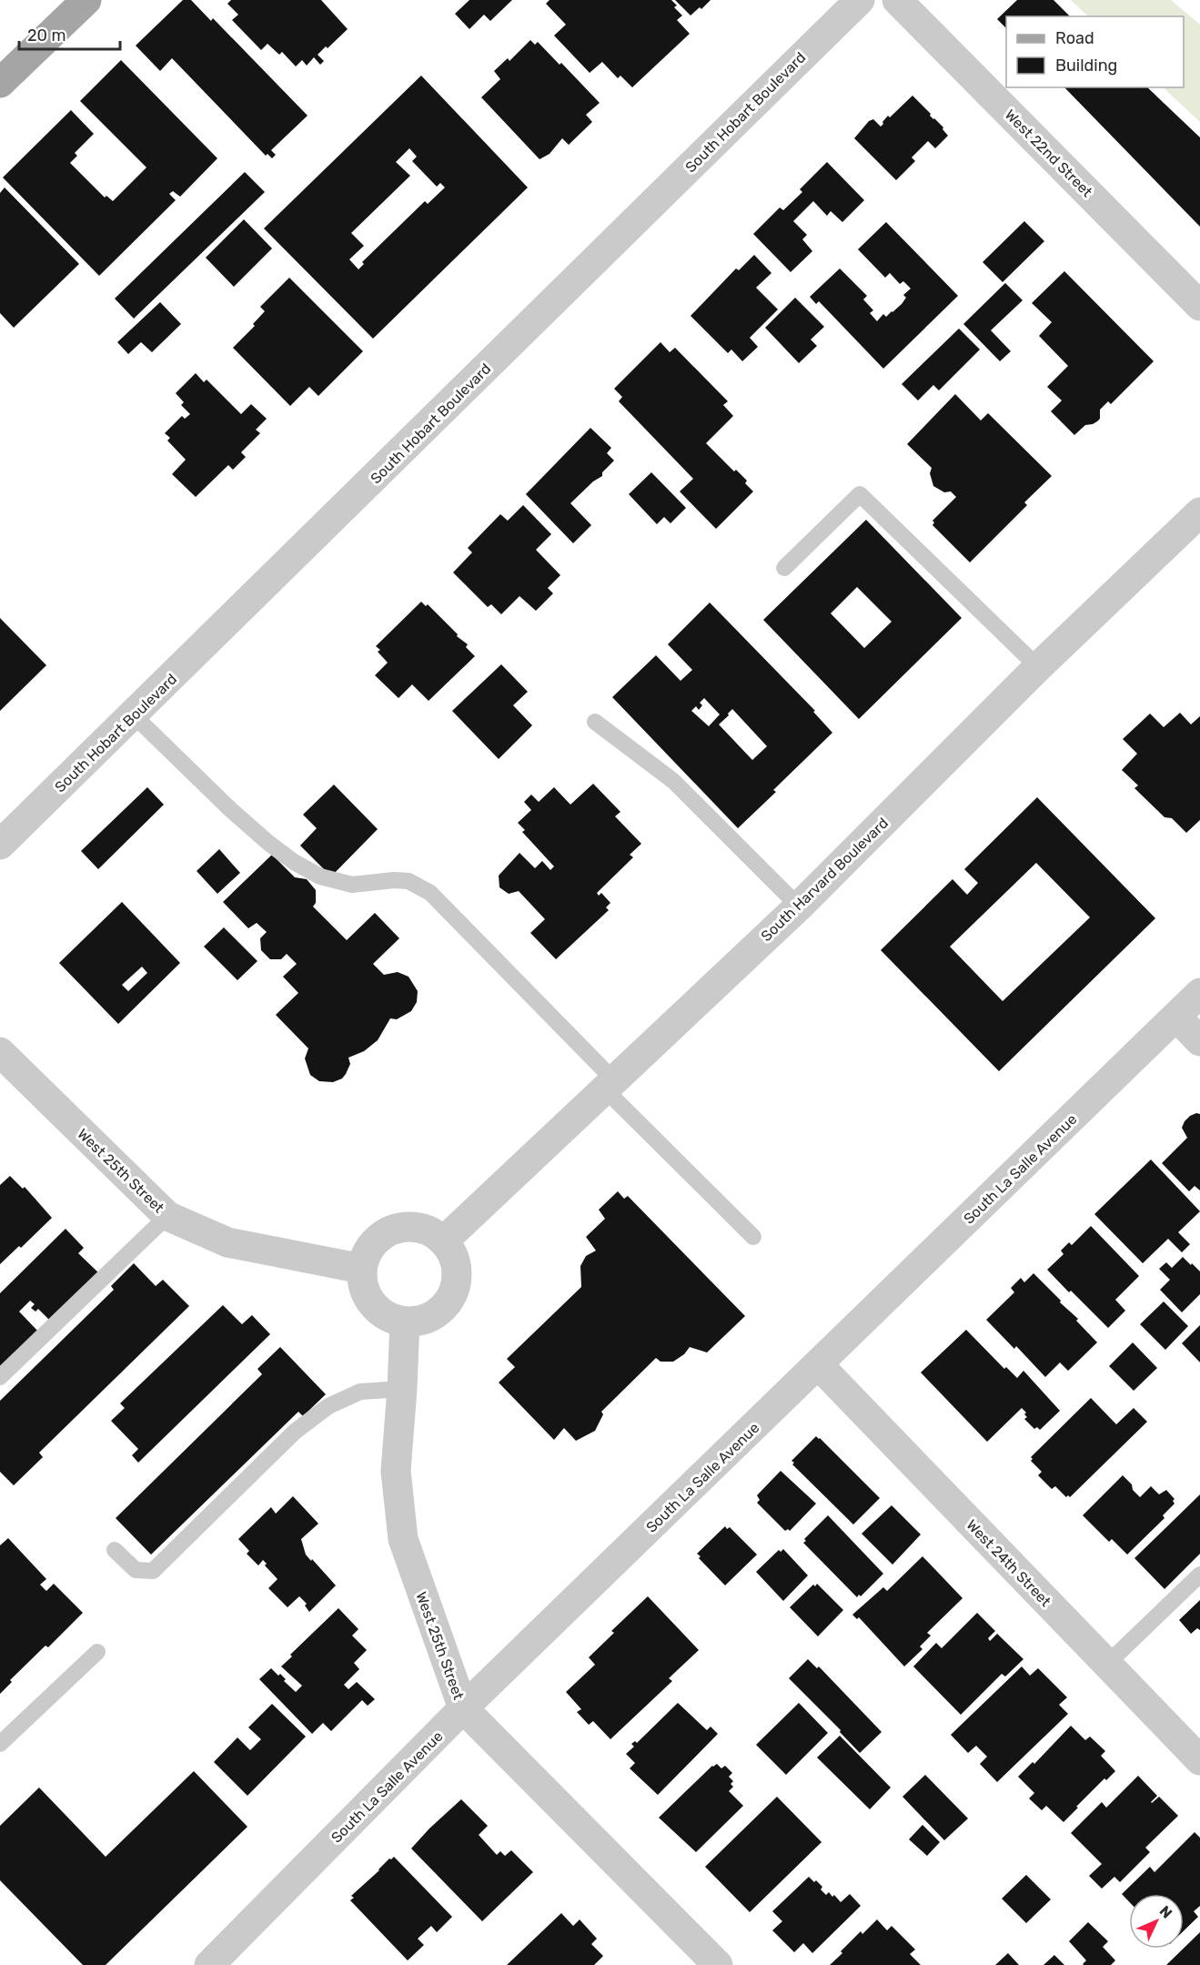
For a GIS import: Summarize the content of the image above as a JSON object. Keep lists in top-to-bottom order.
{
  "streets": {
    "street": [
      "South Hobart Boulevard",
      "West 22nd Street",
      "South Harvard Boulevard",
      "South La Salle Avenue",
      "West 25th Street",
      "West 24th Street"
    ]
  },
  "crossings": [
    ["South Harvard Boulevard", "West 25th Street"],
    ["South La Salle Avenue", "West 25th Street"],
    ["South La Salle Avenue", "West 24th Street"]
  ],
  "legend": ["Road", "Building"],
  "scale_bar": "20 m",
  "north": "top right"
}
